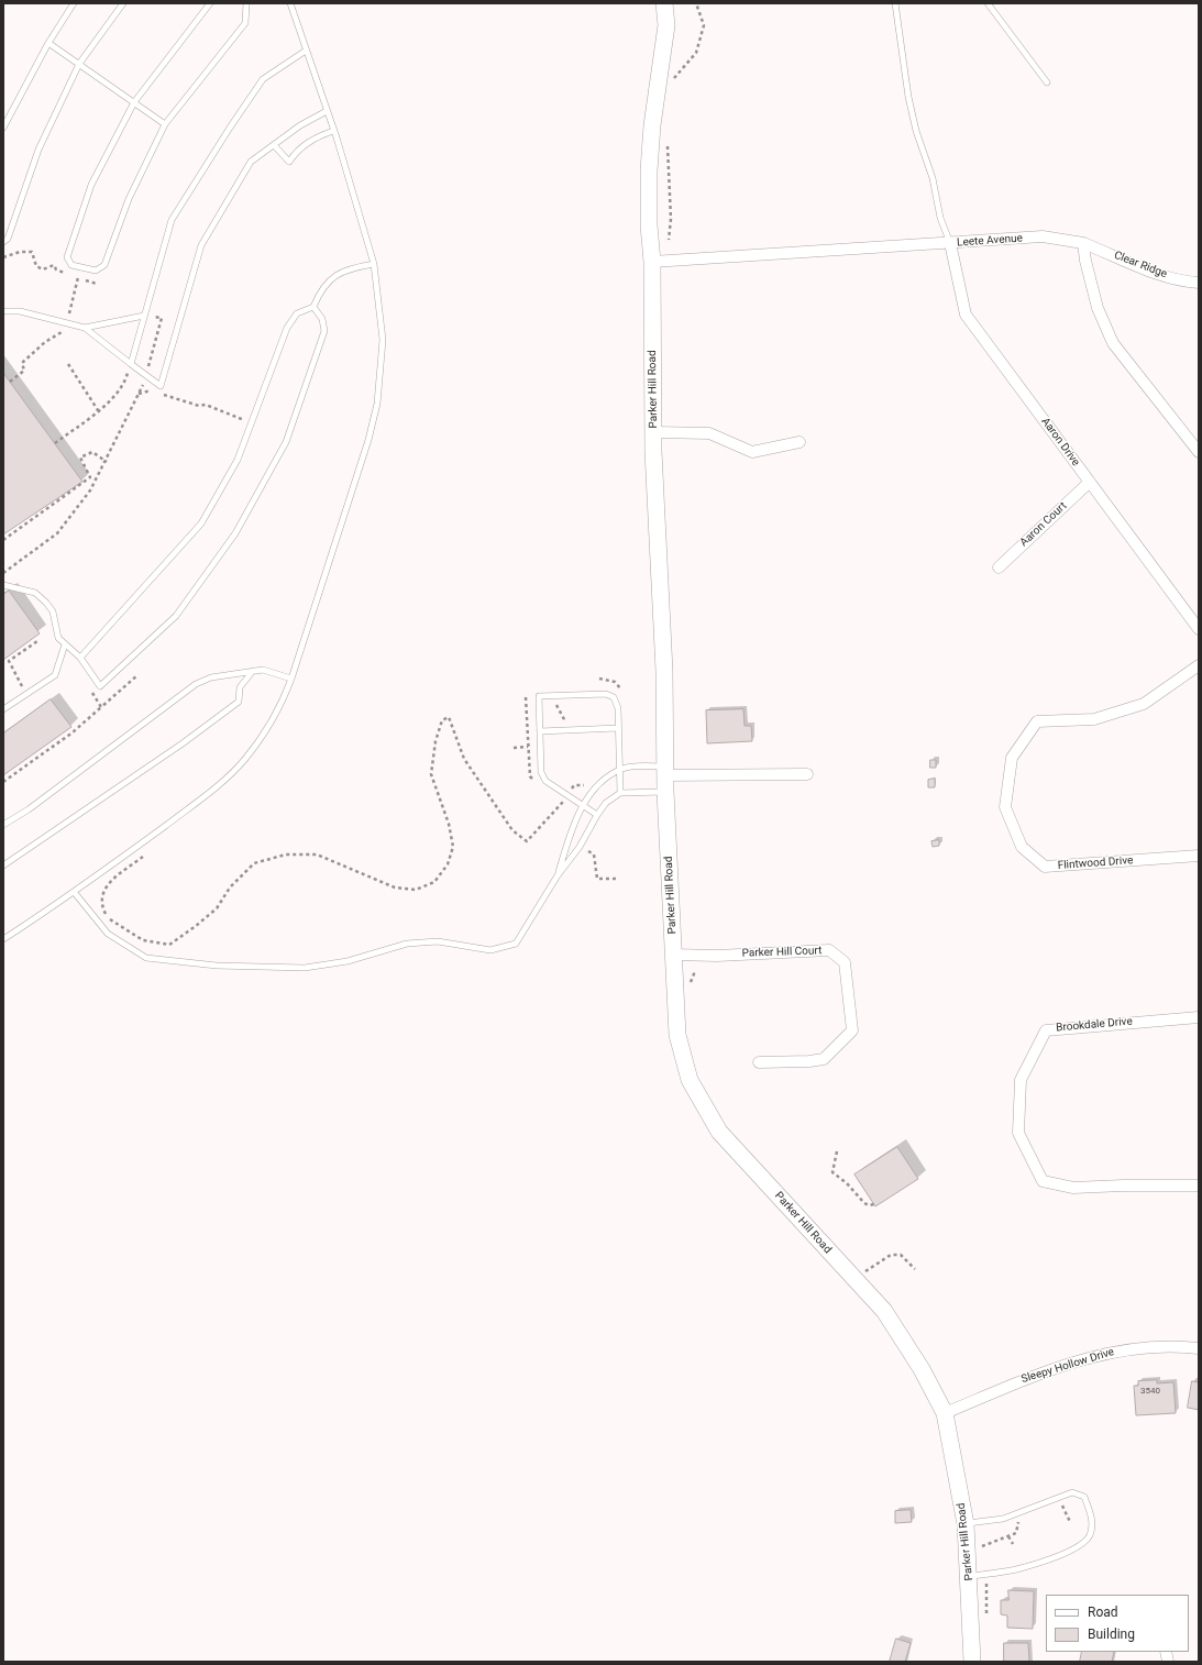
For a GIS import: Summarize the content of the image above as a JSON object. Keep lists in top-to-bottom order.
{
  "streets": {
    "street": [
      "Leete Avenue",
      "Clear Ridge",
      "Parker Hill Road",
      "Aaron Drive",
      "Aaron Court",
      "Flintwood Drive",
      "Parker Hill Court",
      "Brookdale Drive",
      "Sleepy Hollow Drive"
    ]
  },
  "crossings": [
    ["Leete Avenue", "Clear Ridge"],
    ["Leete Avenue", "Parker Hill Road"],
    ["Leete Avenue", "Aaron Drive"],
    ["Parker Hill Road", "Parker Hill Court"],
    ["Parker Hill Road", "Sleepy Hollow Drive"],
    ["Aaron Drive", "Aaron Court"]
  ],
  "house_numbers": ["3540"],
  "legend": ["Road", "Building"]
}
